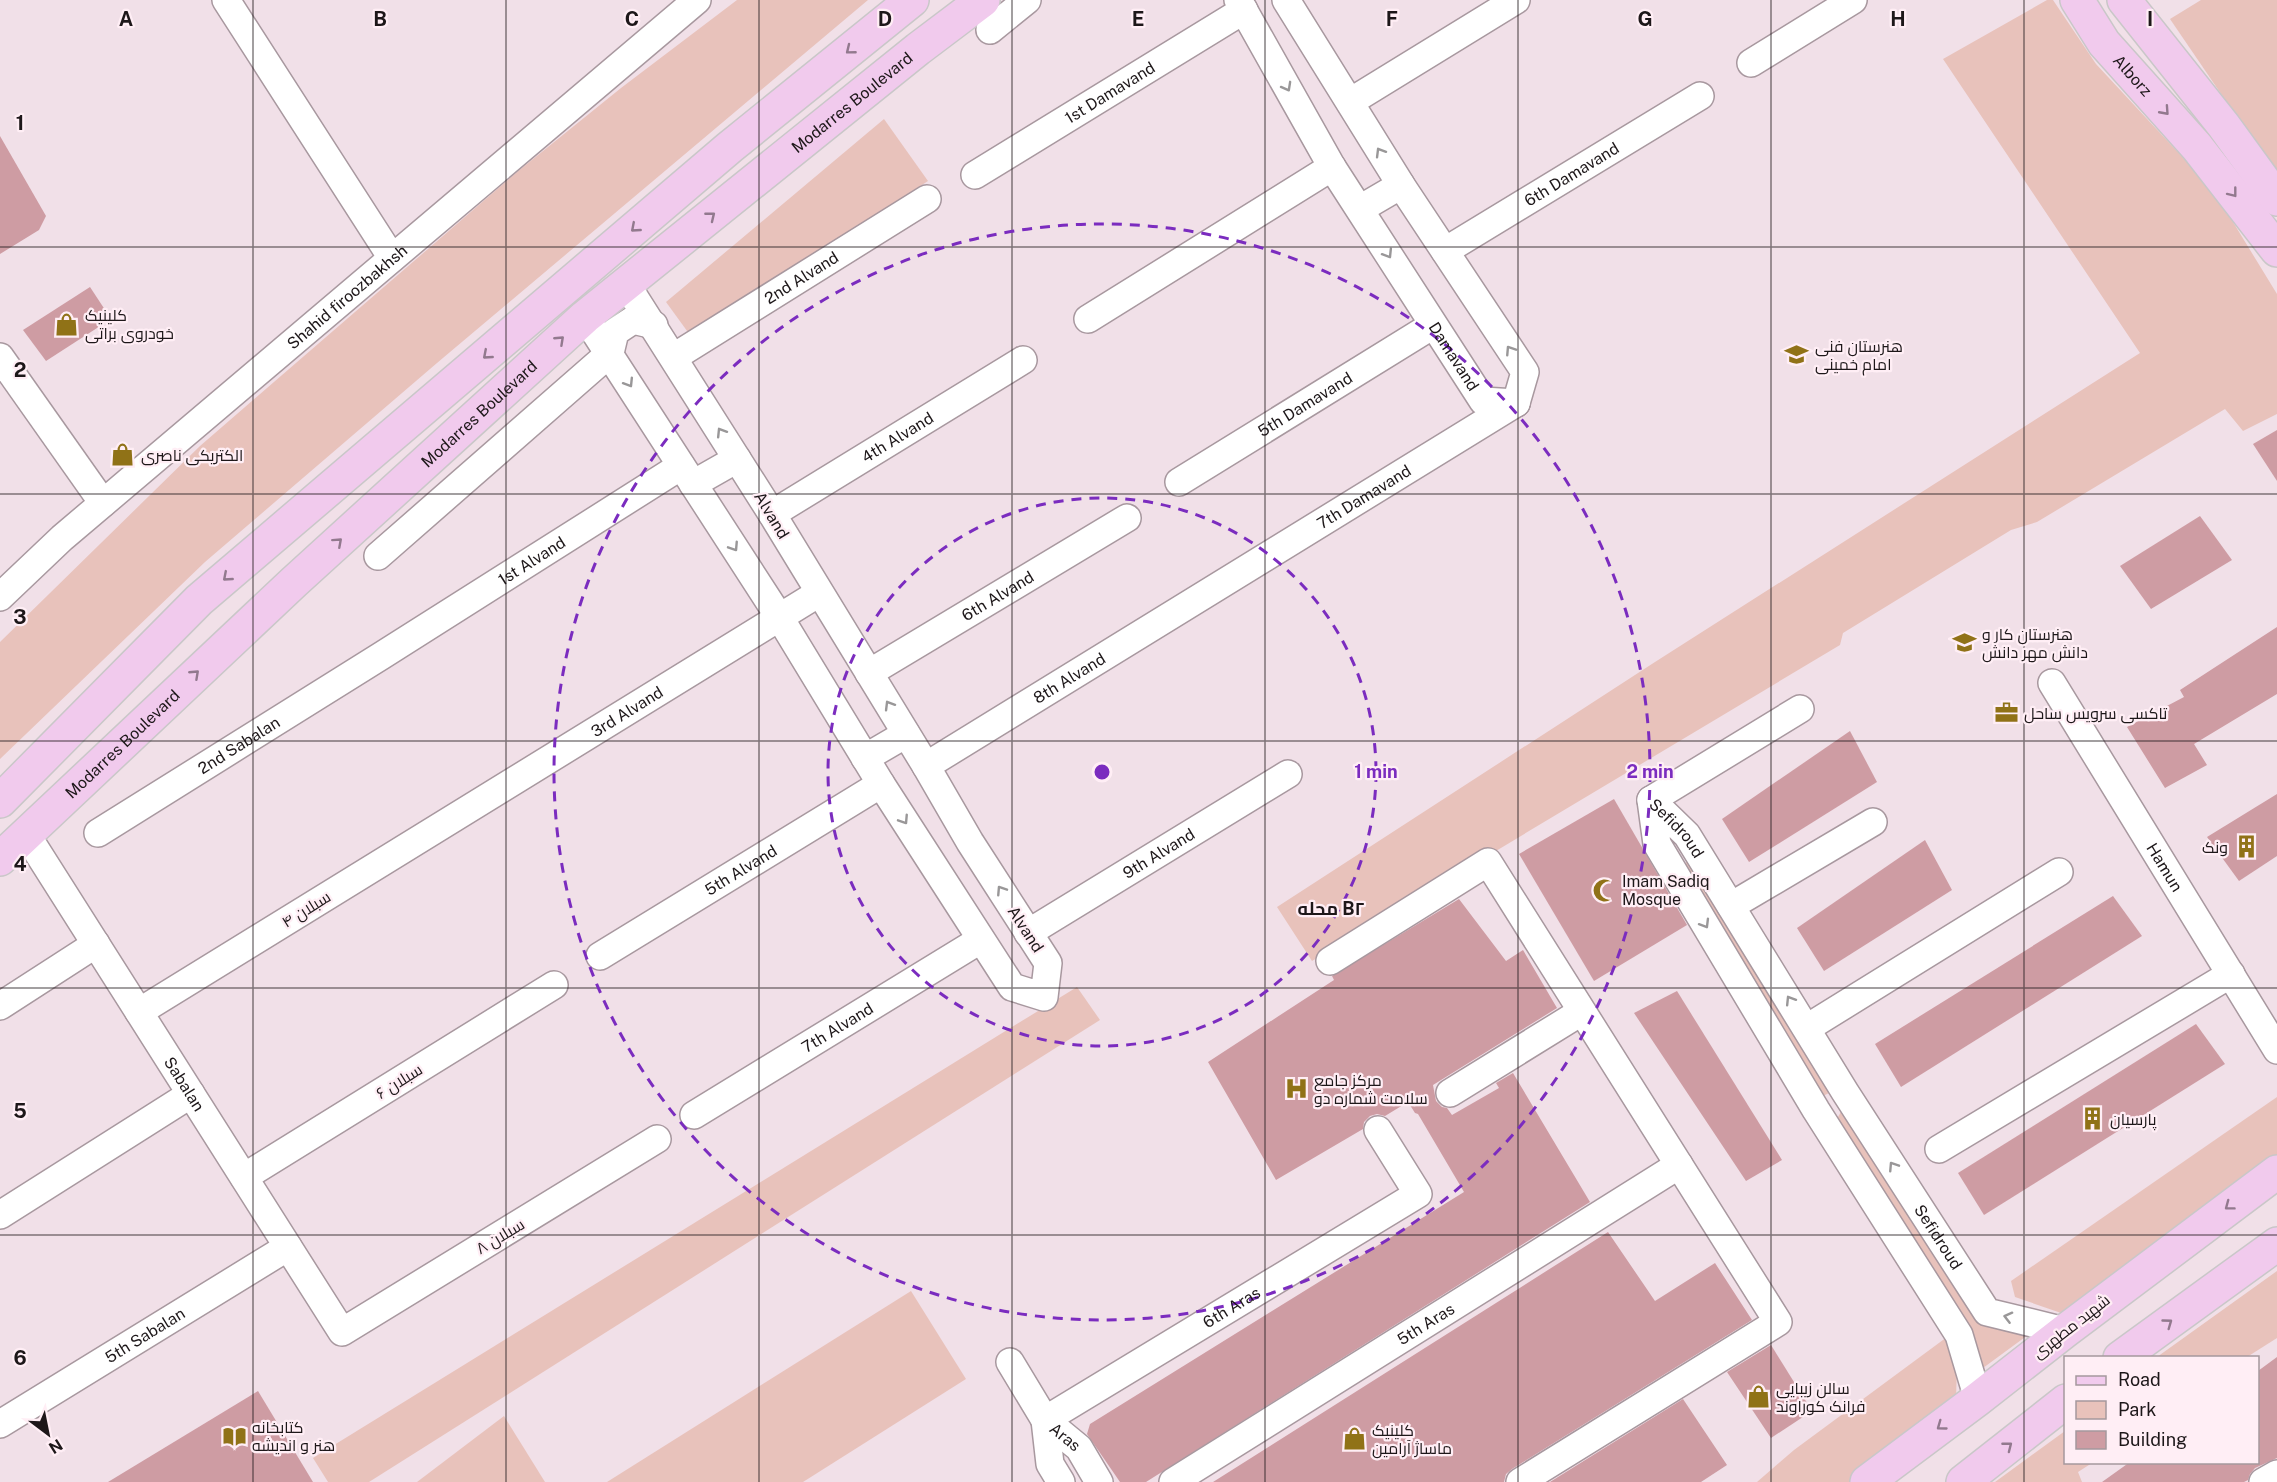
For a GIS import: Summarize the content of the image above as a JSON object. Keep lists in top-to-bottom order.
{
  "streets": {
    "main road": ["Alborz", "Modarres Boulevard", "شهید مطهری"],
    "street": [
      "1st Damavand",
      "6th Damavand",
      "2nd Alvand",
      "Shahid firoozbakhsh",
      "Damavand",
      "5th Damavand",
      "4th Alvand",
      "7th Damavand",
      "Alvand",
      "1st Alvand",
      "6th Alvand",
      "8th Alvand",
      "3rd Alvand",
      "2nd Sabalan",
      "Sefidroud",
      "9th Alvand",
      "Hamun",
      "5th Alvand",
      "سبلان ۴",
      "7th Alvand",
      "سبلان ۶",
      "Sabalan",
      "سبلان ۸",
      "6th Aras",
      "5th Aras",
      "5th Sabalan",
      "Aras"
    ]
  },
  "crossings": [
    ["1st Damavand", "Damavand"],
    ["Modarres Boulevard", "Alvand"],
    ["Modarres Boulevard", "Sabalan"],
    ["2nd Alvand", "Alvand"],
    ["Damavand", "5th Damavand"],
    ["Damavand", "7th Damavand"],
    ["4th Alvand", "Alvand"],
    ["7th Damavand", "8th Alvand"],
    ["Alvand", "1st Alvand"],
    ["Alvand", "6th Alvand"],
    ["Alvand", "8th Alvand"],
    ["Alvand", "3rd Alvand"],
    ["Alvand", "9th Alvand"],
    ["Alvand", "5th Alvand"],
    ["Alvand", "7th Alvand"],
    ["1st Alvand", "2nd Sabalan"],
    ["3rd Alvand", "سبلان ۴"],
    ["Sefidroud", "شهید مطهری"],
    ["سبلان ۴", "Sabalan"],
    ["سبلان ۶", "Sabalan"],
    ["Sabalan", "سبلان ۸"],
    ["Sabalan", "5th Sabalan"],
    ["6th Aras", "Aras"]
  ],
  "districts": ["محله B۲"],
  "places": {
    "shop": [
      "کلینیک خودروی براتی",
      "الکتریکی ناصری",
      "سالن زیبایی فرانک کوراوند",
      "کلینیک ماساژ آرامین"
    ],
    "school or university": ["هنرستان فنی امام خمینی", "هنرستان کار و دانش مهر دانش"],
    "office": ["تاکسی سرویس ساحل"],
    "building": ["ونک", "پارسیان"],
    "mosque": ["Imam Sadiq Mosque"],
    "hospital": ["مرکز جامع سلامت شماره دو"],
    "library": ["کتابخانه هنر و اندیشه"]
  },
  "legend": ["Road", "Park", "Building"],
  "north": "bottom right",
  "grid": {
    "columns": [
      "A",
      "B",
      "C",
      "D",
      "E",
      "F",
      "G",
      "H",
      "I"
    ],
    "rows": [
      "1",
      "2",
      "3",
      "4",
      "5",
      "6"
    ]
  },
  "rings": ["1 min", "2 min"]
}
